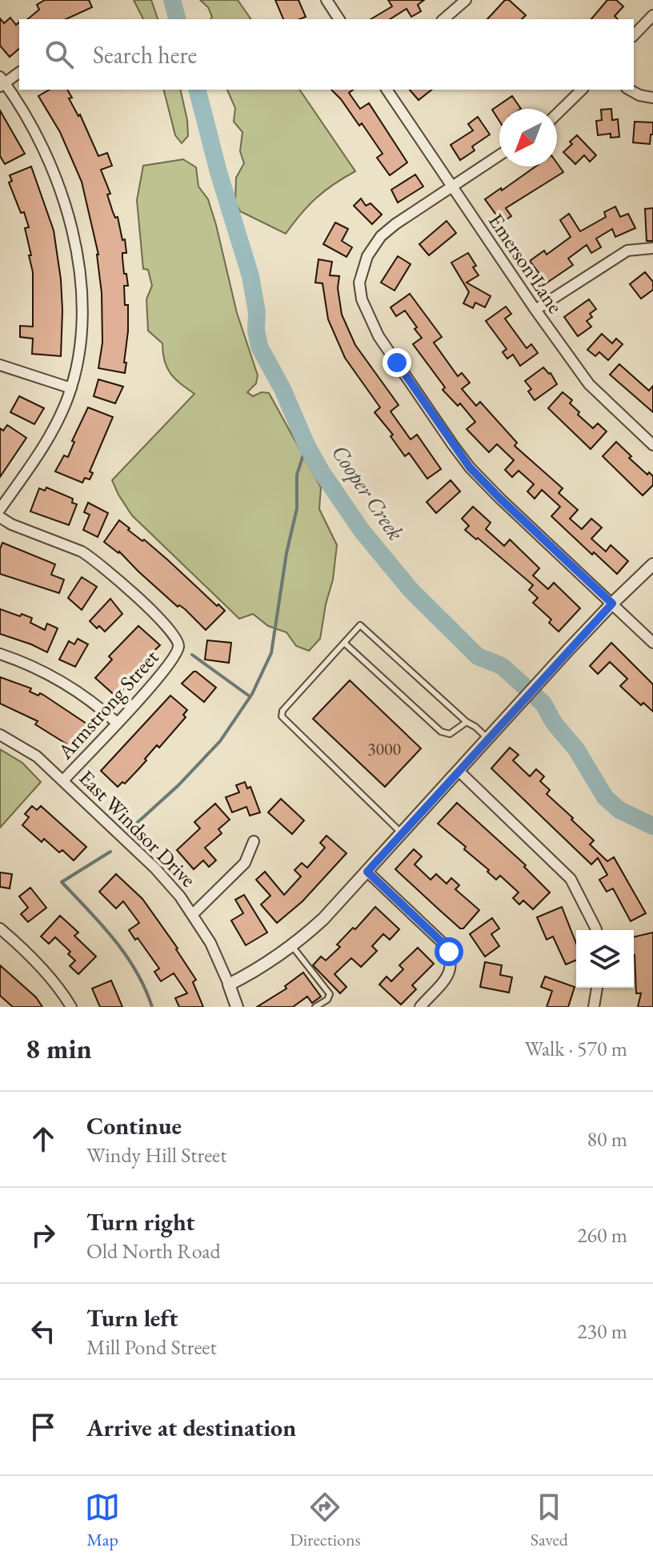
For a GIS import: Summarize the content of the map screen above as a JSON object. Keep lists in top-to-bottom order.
{
  "streets": {
    "street": ["Emerson Lane", "Armstrong Street", "East Windsor Drive"]
  },
  "crossings": [
    ["Armstrong Street", "East Windsor Drive"]
  ],
  "water": ["Cooper Creek"],
  "house_numbers": ["3000"],
  "north": "bottom left",
  "page": {
    "search": "Search here",
    "heading": ["8 min", "Walk · 570 m"],
    "list": [
      ["Continue", "Windy Hill Street", "80 m"],
      ["Turn right", "Old North Road", "260 m"],
      ["Turn left", "Mill Pond Street", "230 m"],
      "Arrive at destination"
    ],
    "nav": ["Map", "Directions", "Saved"]
  }
}
